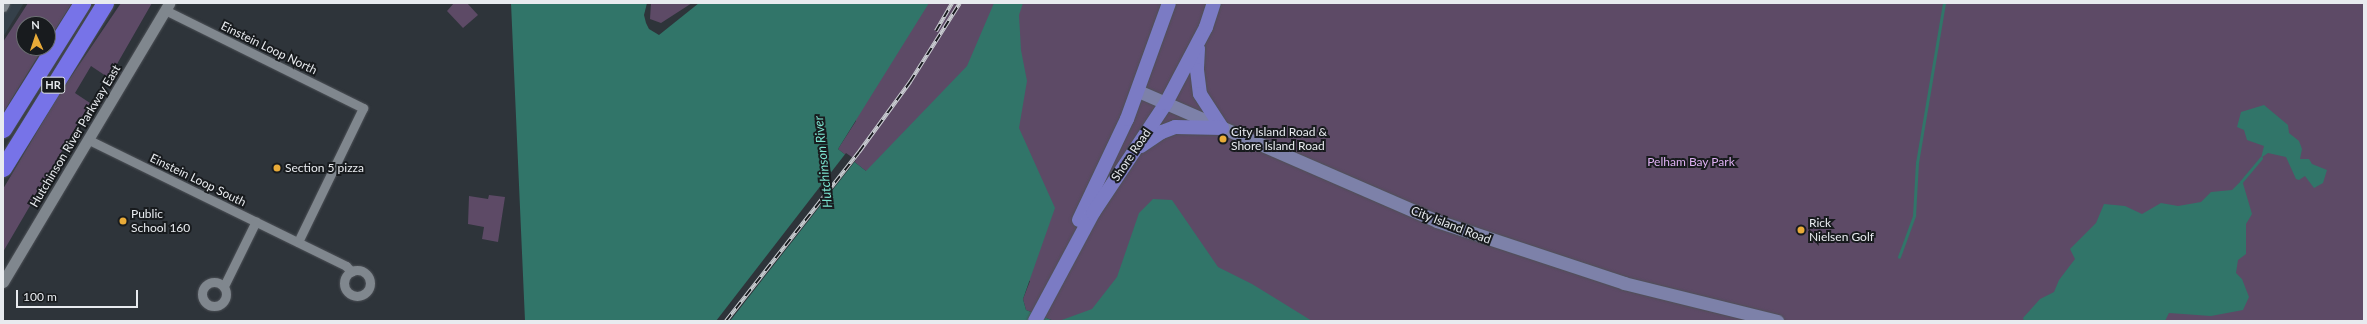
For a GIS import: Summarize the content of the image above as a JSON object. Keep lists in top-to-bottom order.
{
  "streets": {
    "highway": ["HR"],
    "main road": ["Shore Road", "City Island Road"],
    "street": ["Einstein Loop North", "Hutchinson River Parkway East", "Einstein Loop South"]
  },
  "crossings": [
    ["Einstein Loop North", "Hutchinson River Parkway East"],
    ["Einstein Loop North", "Einstein Loop South"],
    ["Hutchinson River Parkway East", "Einstein Loop South"],
    ["Shore Road", "City Island Road"]
  ],
  "water": ["Hutchinson River"],
  "parks": ["Pelham Bay Park"],
  "places": [
    "City Island Road & Shore Island Road",
    "Section 5 pizza",
    "Public School 160",
    "Rick Nielsen Golf"
  ],
  "scale_bar": "100 m",
  "north": "top"
}
